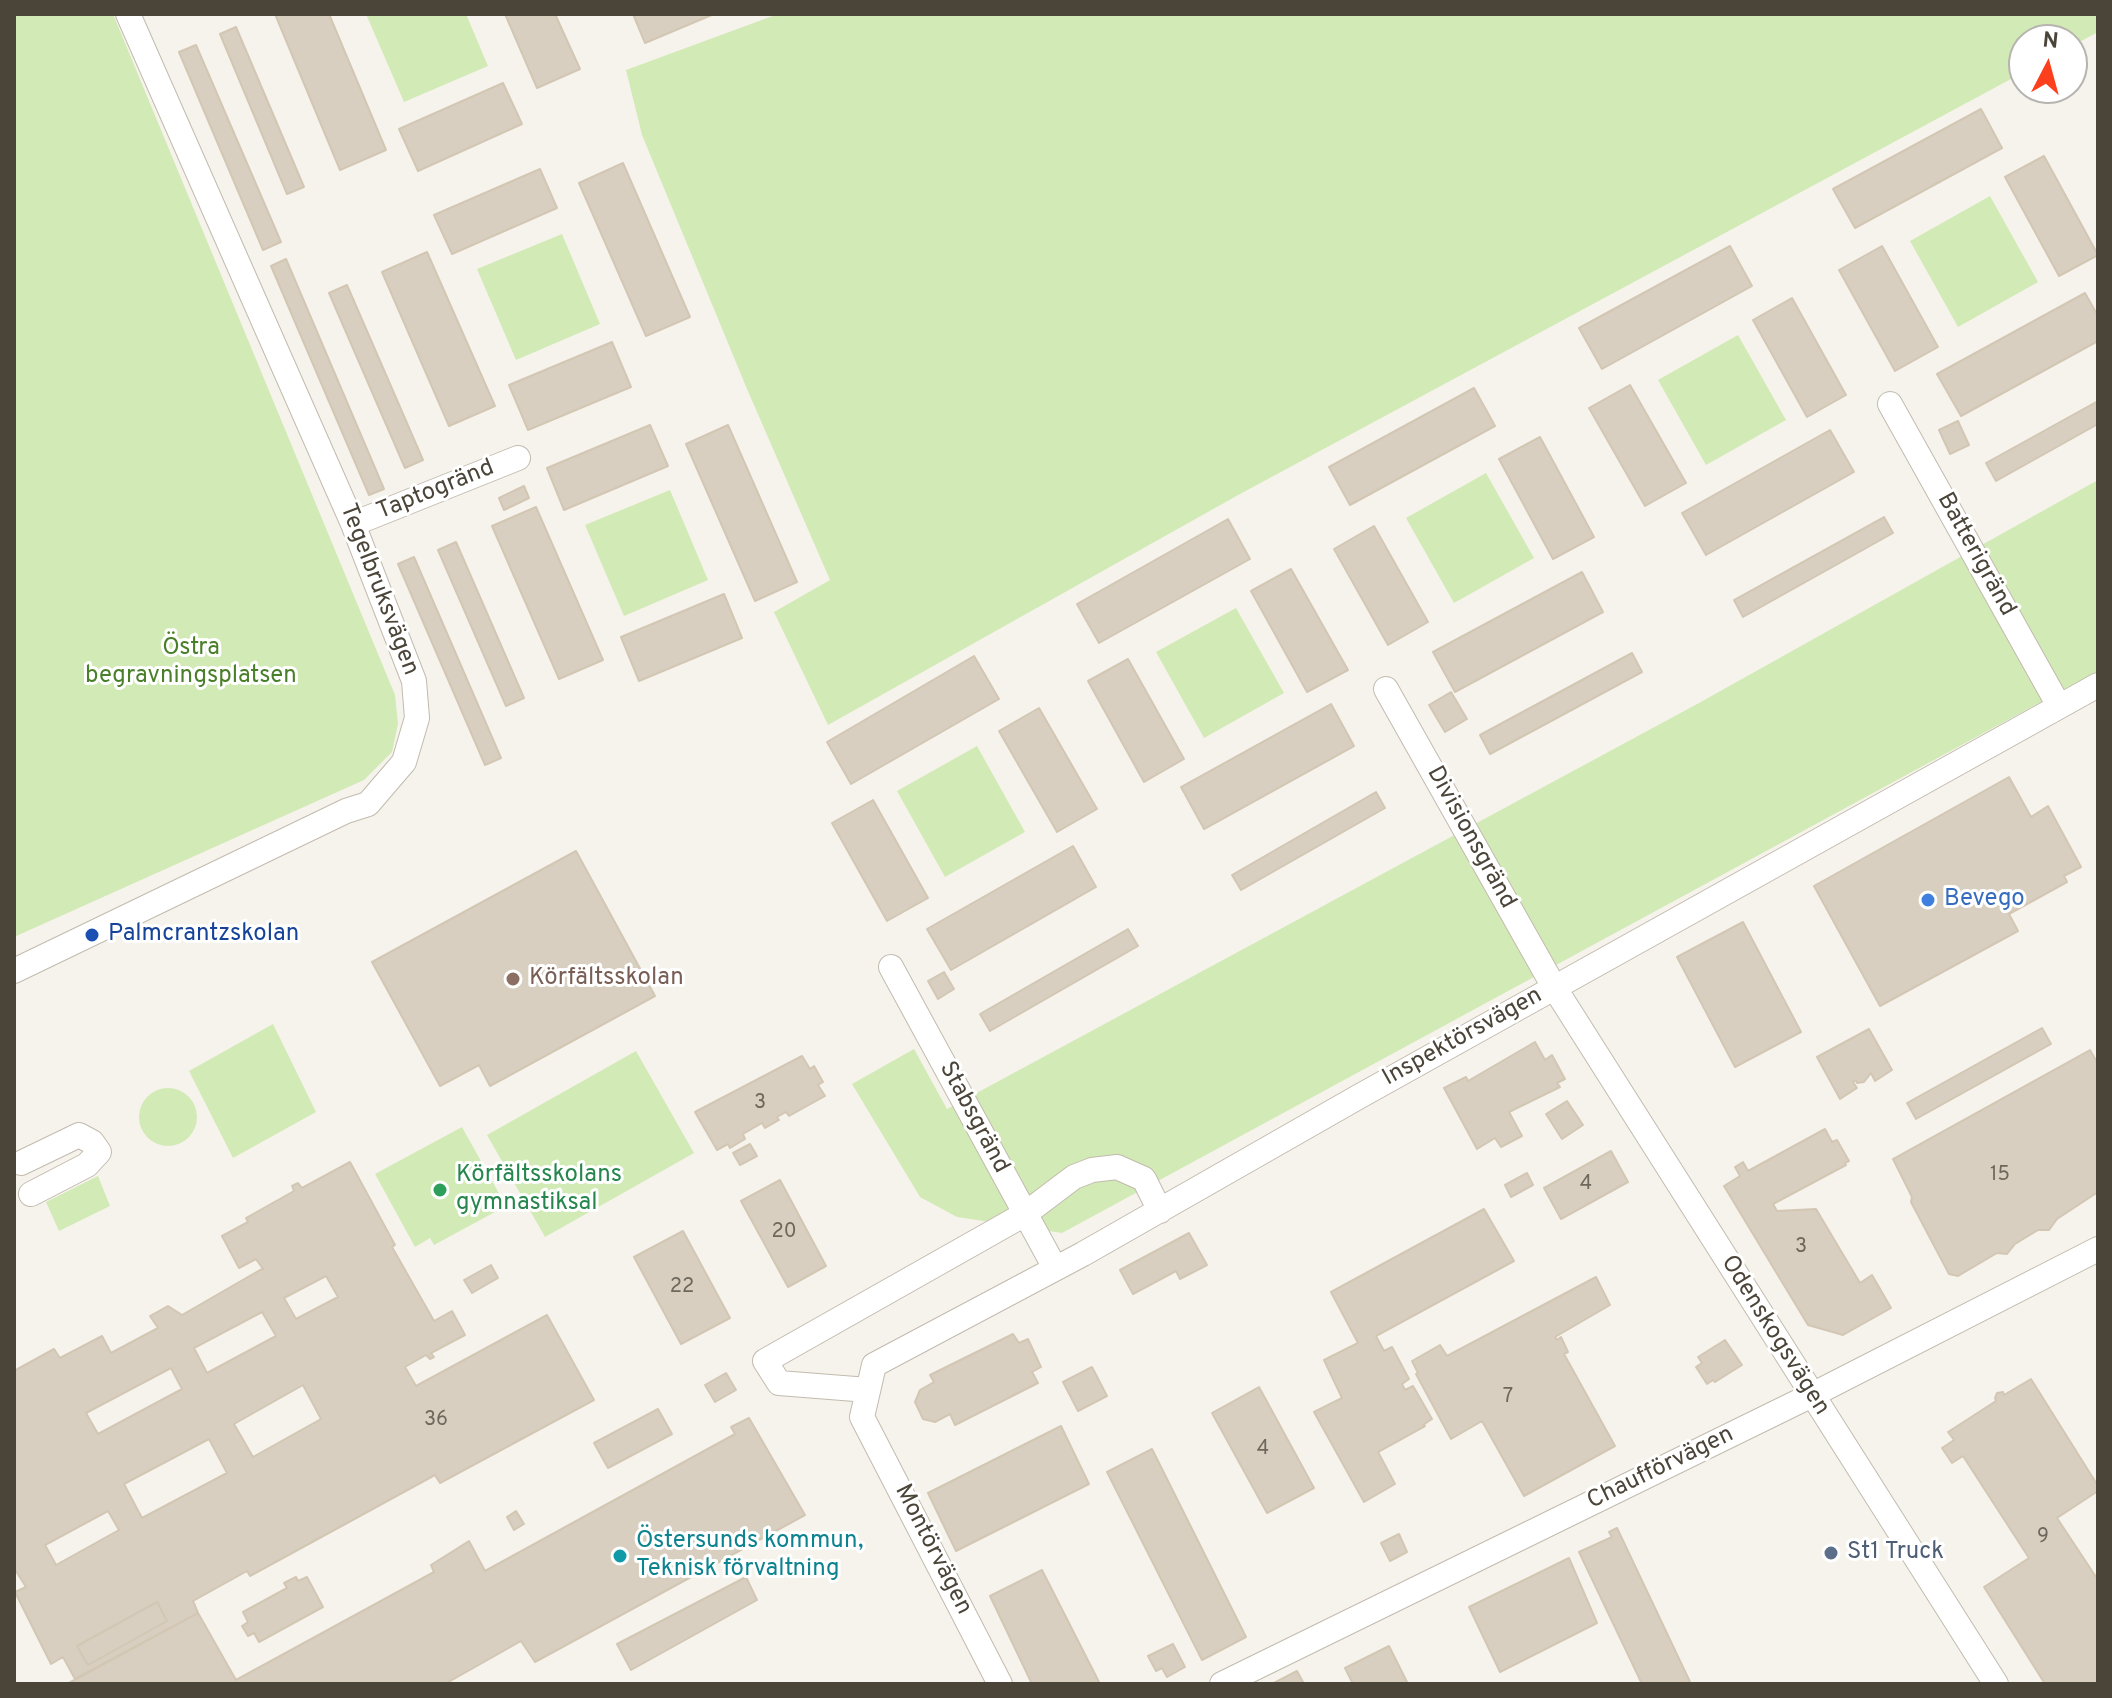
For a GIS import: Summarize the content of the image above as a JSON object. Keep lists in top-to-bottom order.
{
  "streets": {
    "street": [
      "Taptogränd",
      "Batterigränd",
      "Tegelbruksvägen",
      "Divisionsgränd",
      "Inspektörsvägen",
      "Stabsgränd",
      "Odenskogsvägen",
      "Chaufförvägen",
      "Montörvägen"
    ]
  },
  "crossings": [
    ["Taptogränd", "Tegelbruksvägen"],
    ["Batterigränd", "Inspektörsvägen"],
    ["Divisionsgränd", "Inspektörsvägen"],
    ["Divisionsgränd", "Odenskogsvägen"],
    ["Inspektörsvägen", "Stabsgränd"],
    ["Inspektörsvägen", "Odenskogsvägen"],
    ["Inspektörsvägen", "Montörvägen"],
    ["Odenskogsvägen", "Chaufförvägen"]
  ],
  "parks": ["Östra begravningsplatsen"],
  "places": [
    "Bevego",
    "Palmcrantzskolan",
    "Körfältsskolan",
    "Körfältsskolans gymnastiksal",
    "St1 Truck",
    "Östersunds kommun, Teknisk förvaltning"
  ],
  "house_numbers": [
    "3",
    "15",
    "4",
    "20",
    "3",
    "22",
    "7",
    "36",
    "4",
    "9"
  ],
  "north": "top"
}
